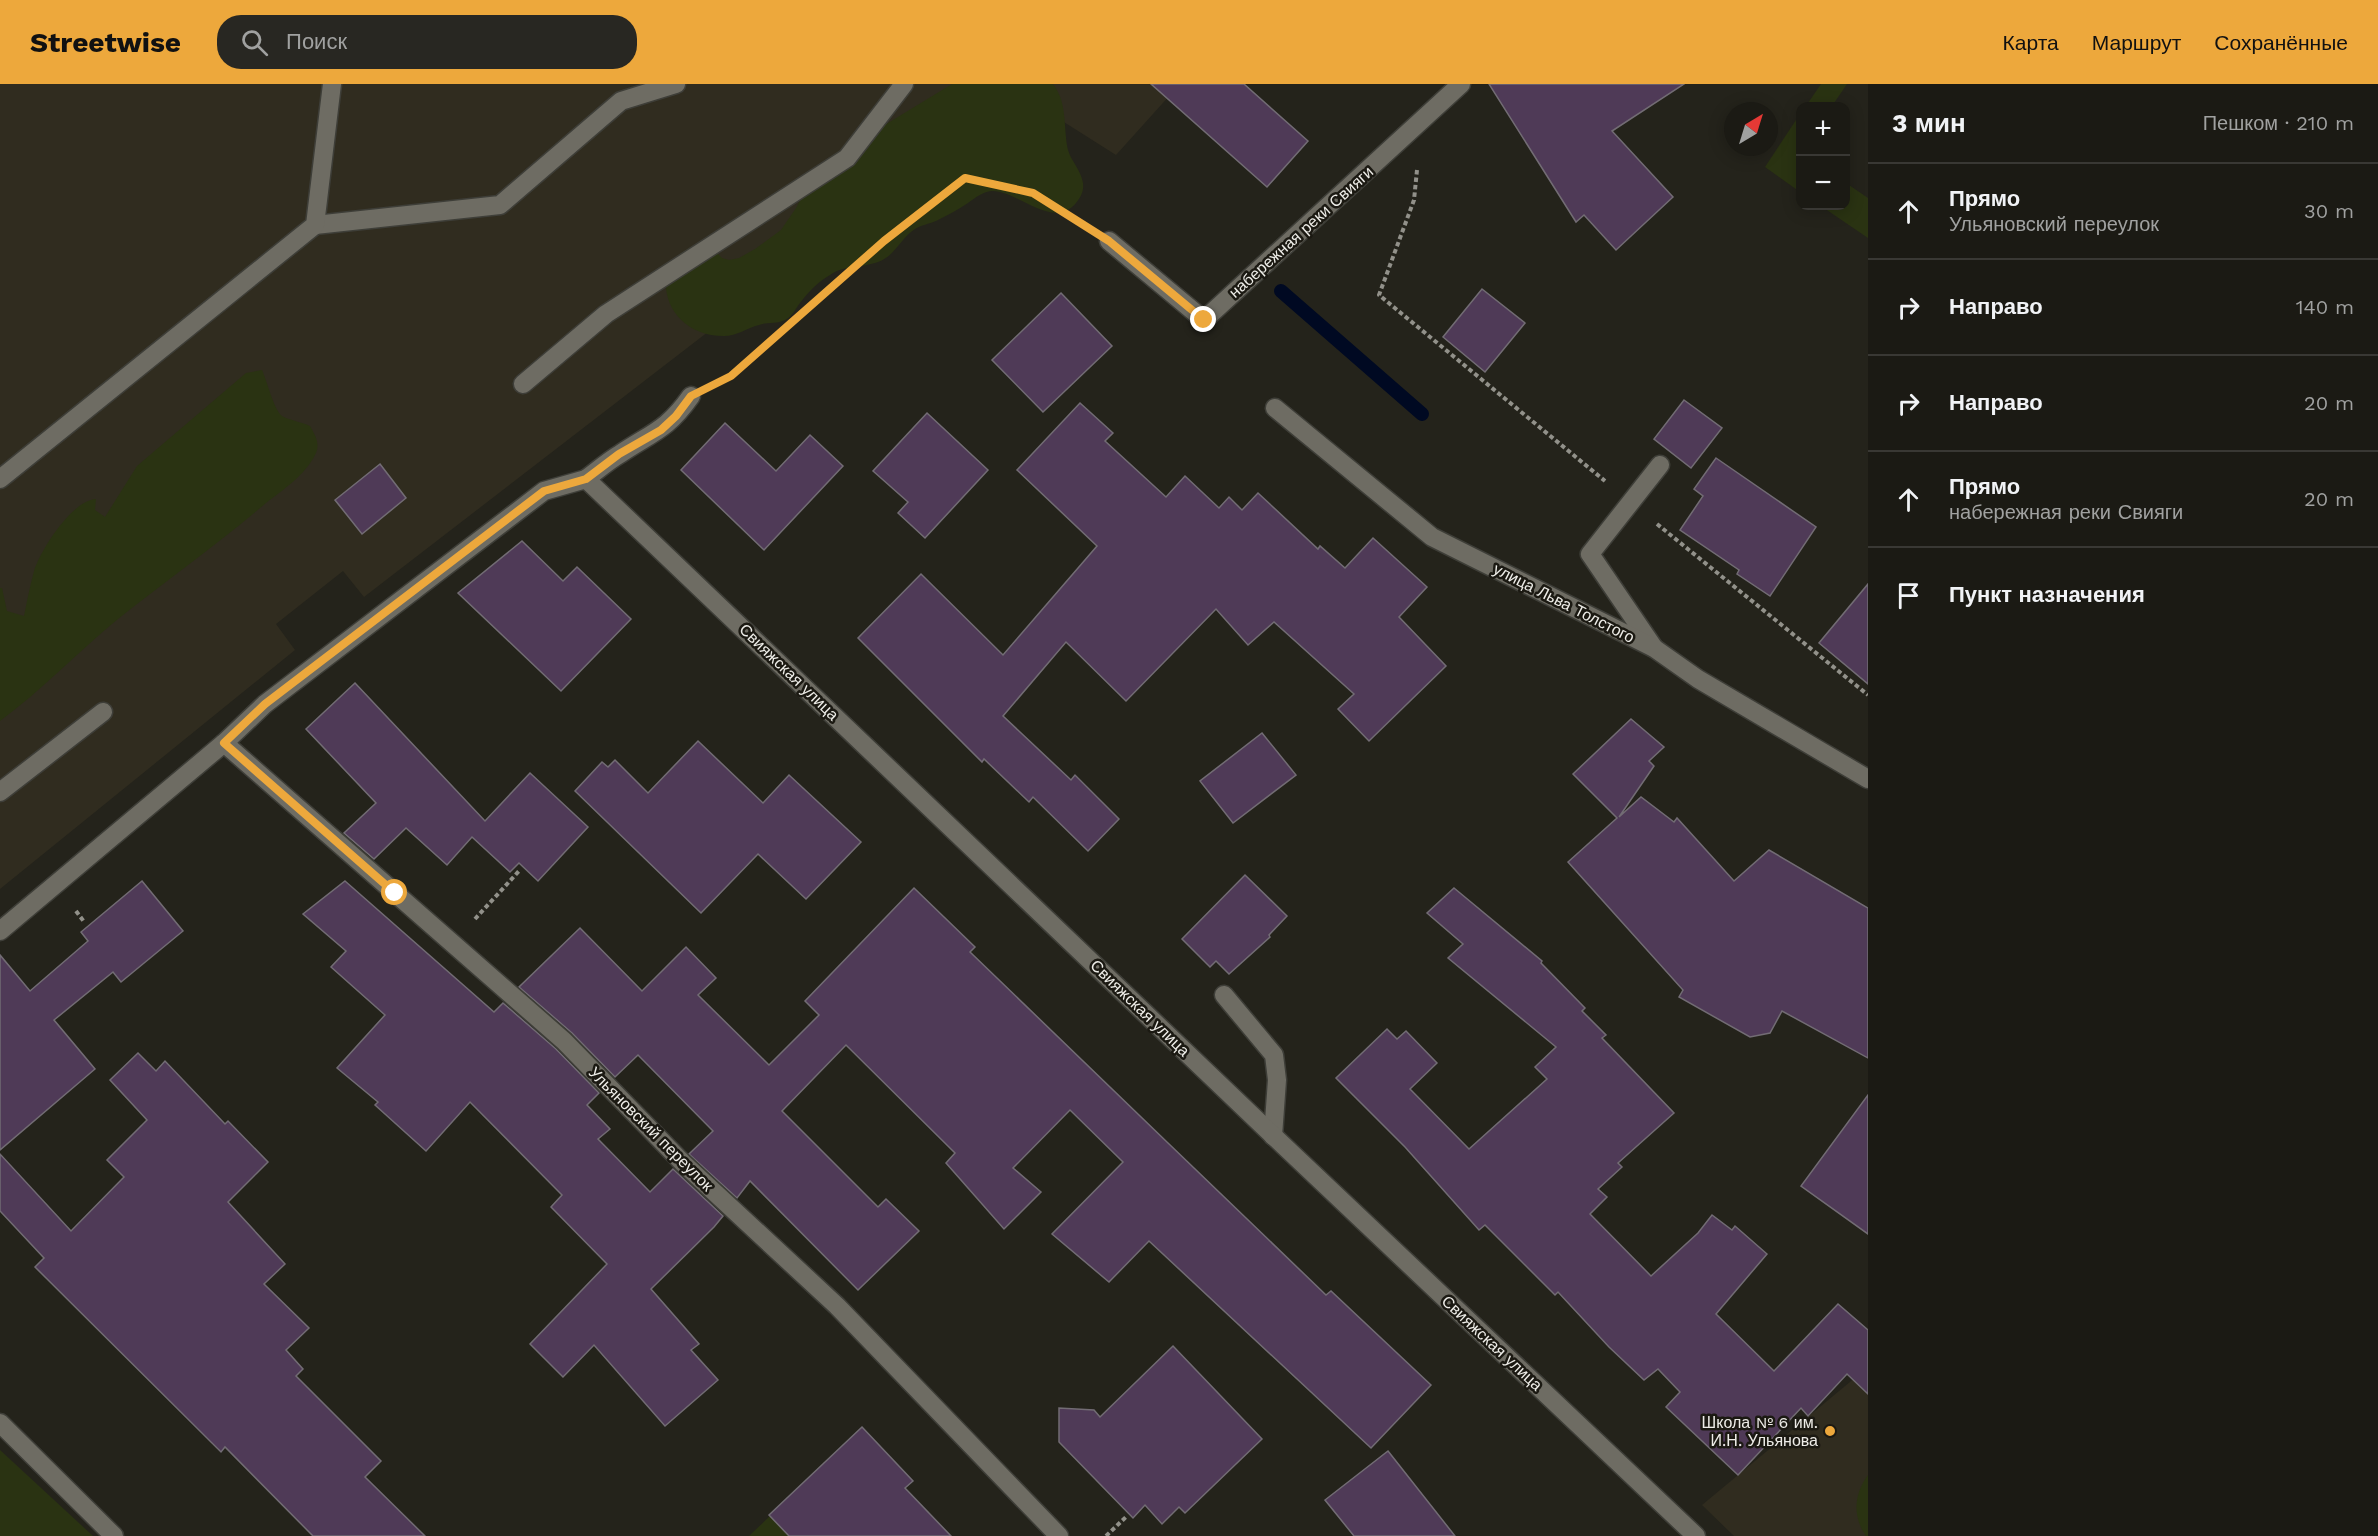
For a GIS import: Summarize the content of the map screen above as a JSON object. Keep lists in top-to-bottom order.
{
  "streets": {
    "street": [
      "набережная реки Свияги",
      "улица Льва Толстого",
      "Свияжская улица",
      "Ульяновский переулок"
    ]
  },
  "places": ["Школа № 6 им. И.Н. Ульянова"],
  "north": "top right",
  "page": {
    "header": "Streetwise",
    "search": "Поиск",
    "nav": ["Карта", "Маршрут", "Сохранённые"],
    "heading": ["3 мин", "Пешком · 210 m"],
    "map_buttons": ["+", "−"],
    "list": [
      ["Прямо", "Ульяновский переулок", "30 m"],
      ["Направо", "140 m"],
      ["Направо", "20 m"],
      ["Прямо", "набережная реки Свияги", "20 m"],
      "Пункт назначения"
    ]
  }
}
